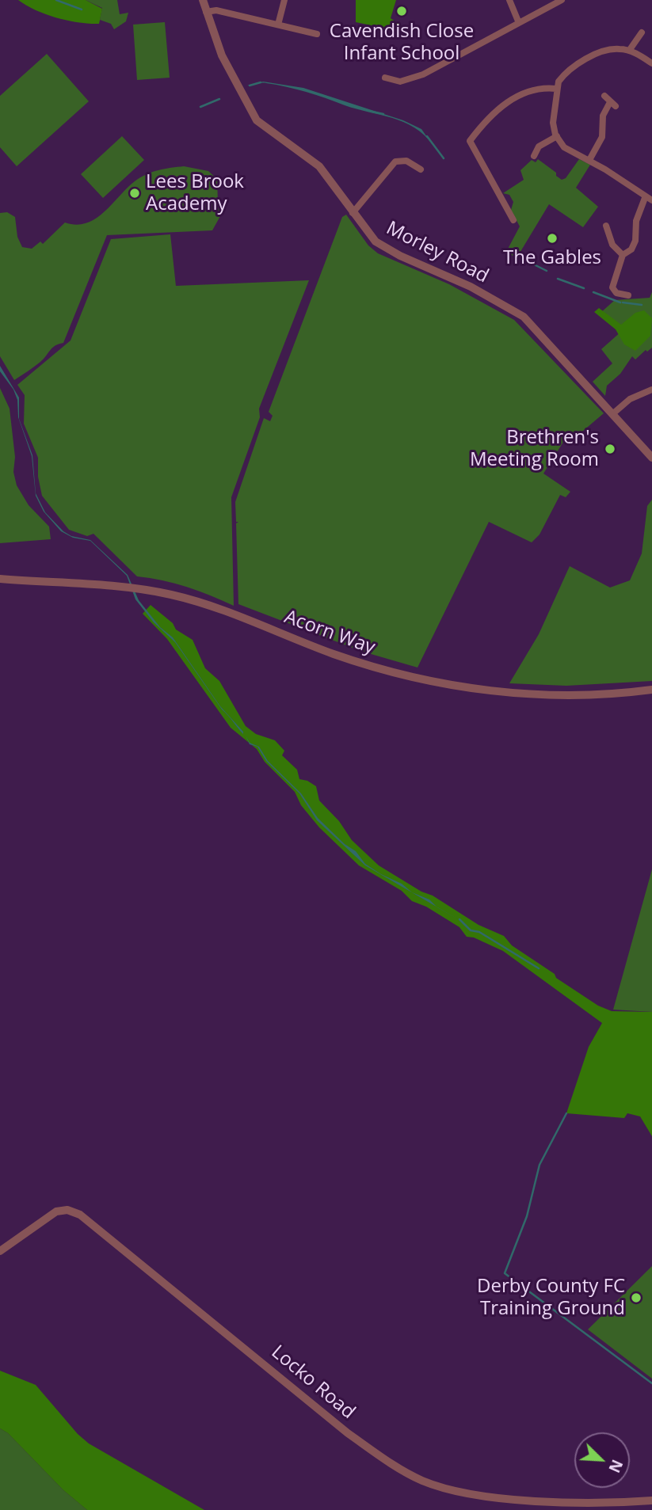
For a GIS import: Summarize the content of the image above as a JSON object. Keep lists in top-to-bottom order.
{
  "streets": {
    "street": ["Morley Road", "Acorn Way", "Locko Road"]
  },
  "places": [
    "Cavendish Close Infant School",
    "Lees Brook Academy",
    "The Gables",
    "Brethren's Meeting Room",
    "Derby County FC Training Ground"
  ],
  "north": "bottom right"
}
